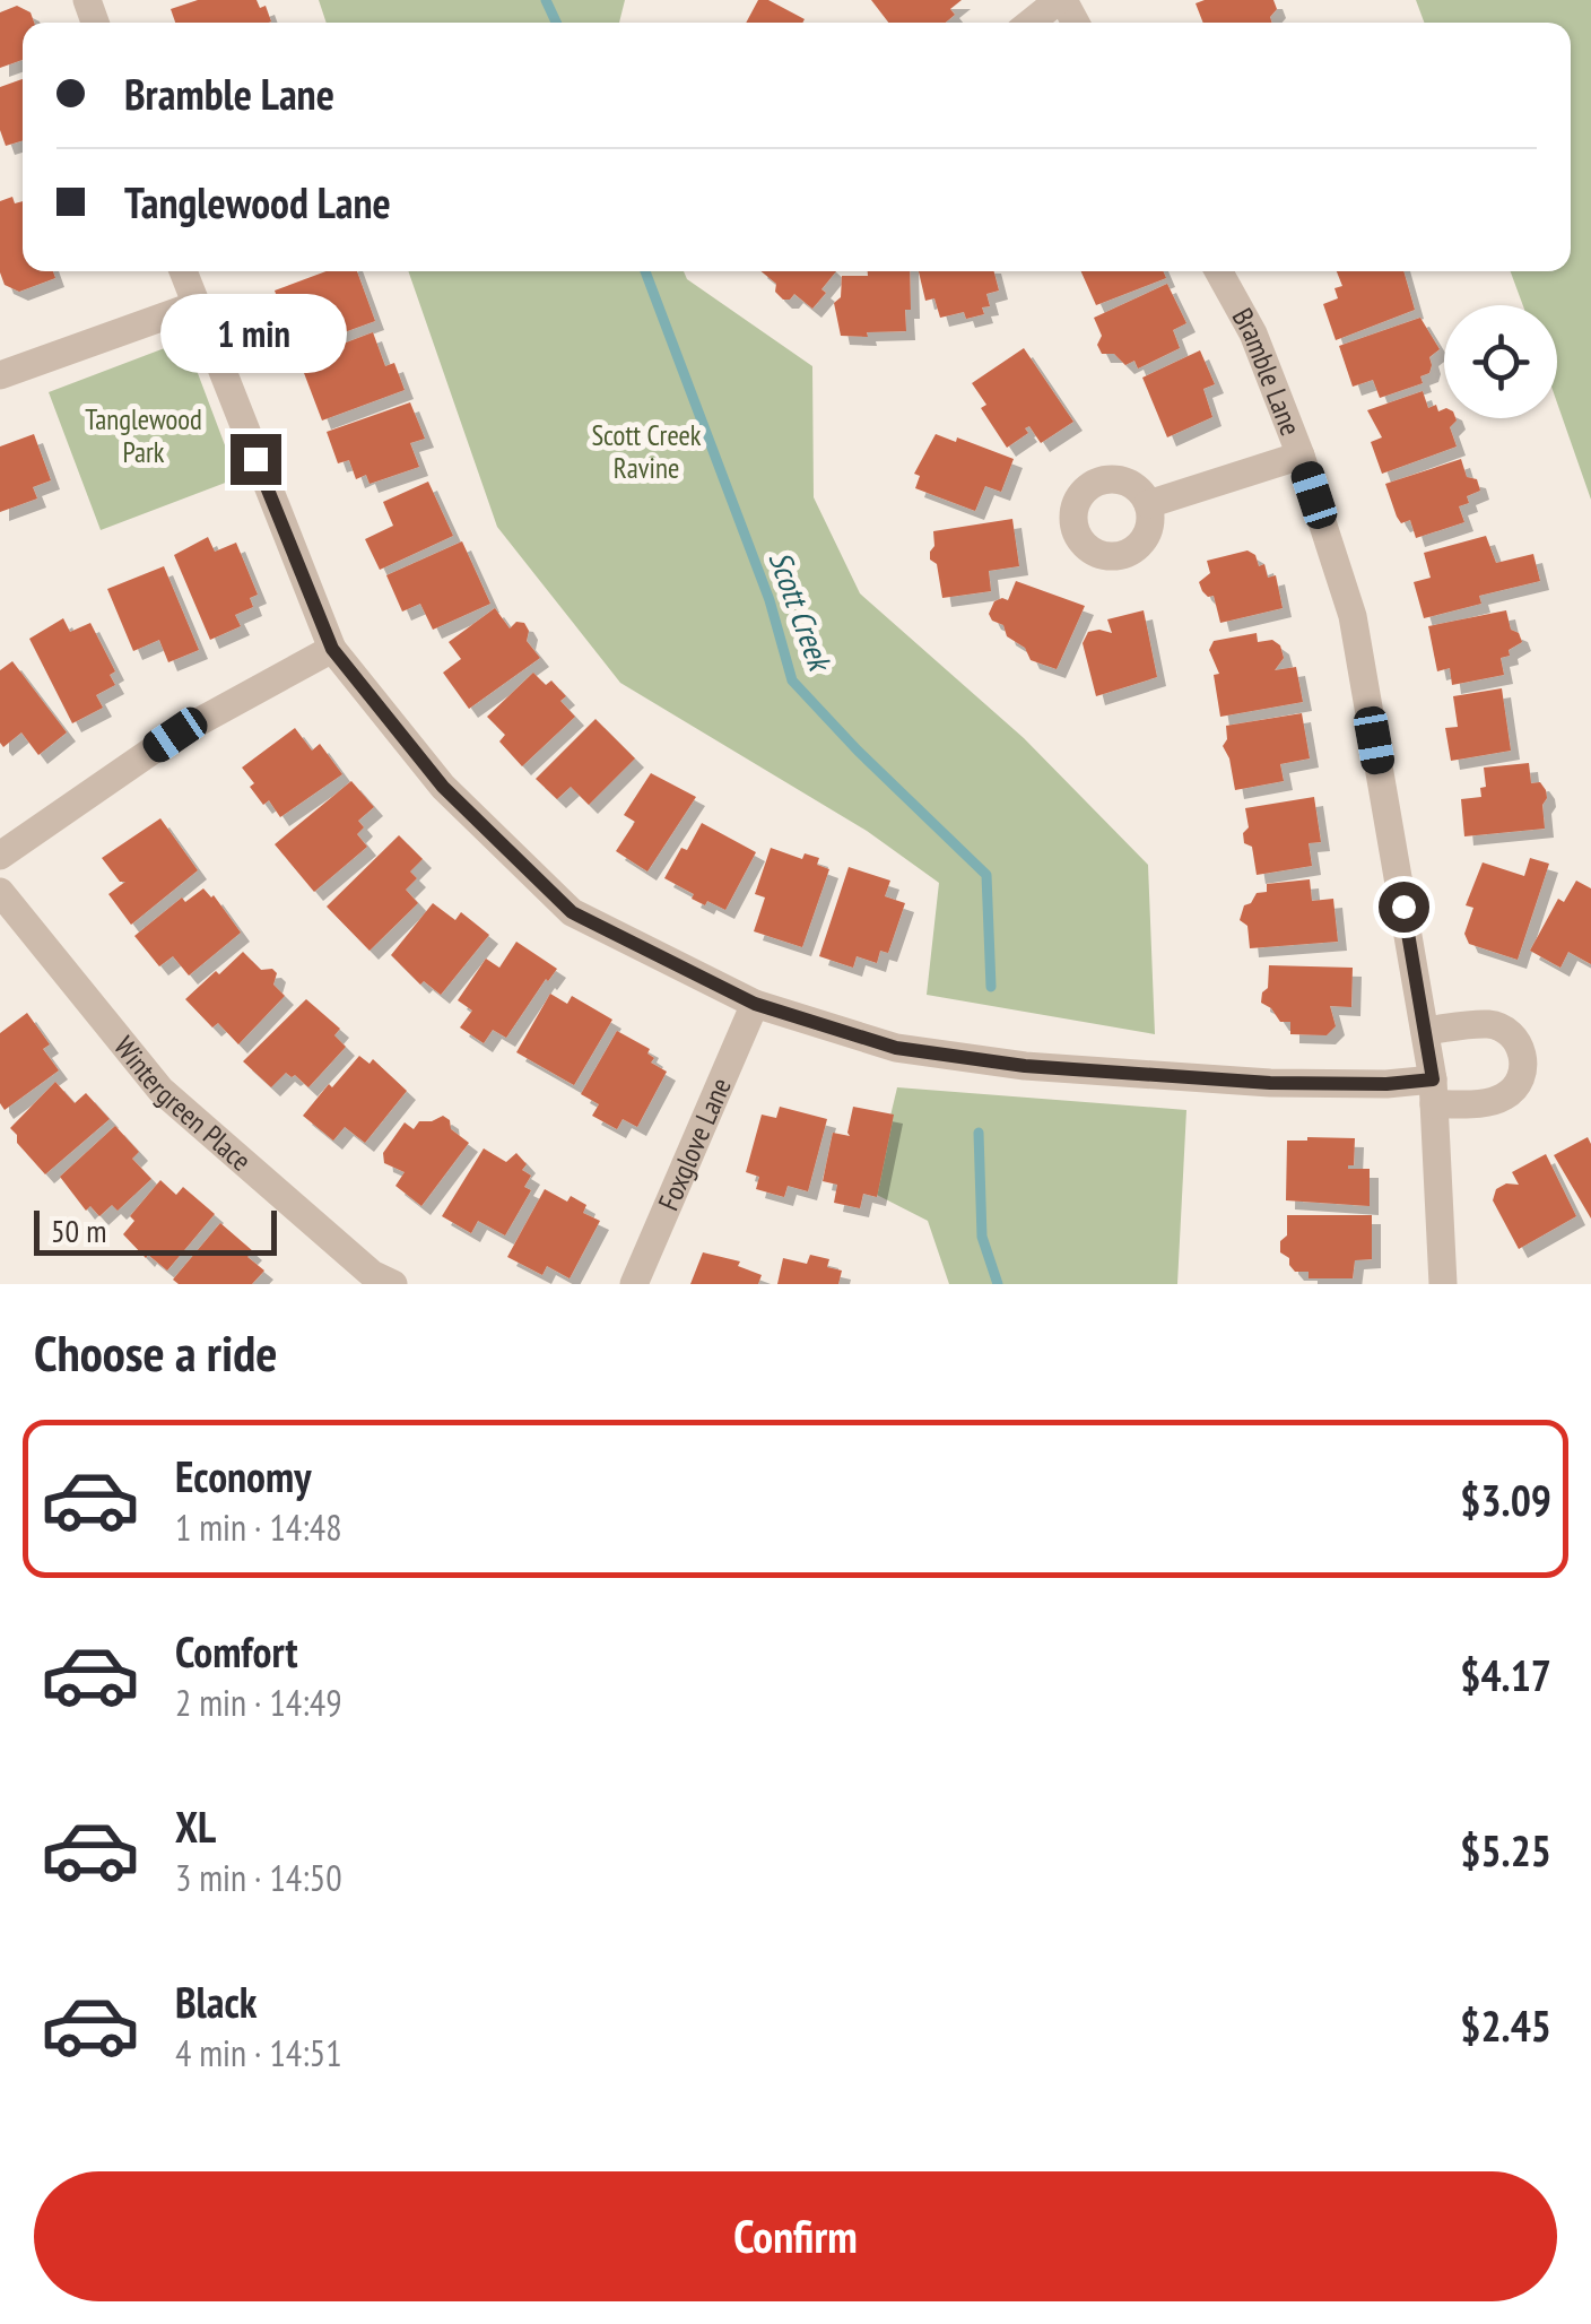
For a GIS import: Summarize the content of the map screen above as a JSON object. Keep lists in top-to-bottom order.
{
  "streets": {
    "street": ["Bramble Lane", "Wintergreen Place", "Foxglove Lane"]
  },
  "water": ["Scott Creek"],
  "parks": ["Tanglewood Park", "Scott Creek Ravine"],
  "scale_bar": "50 m",
  "page": {
    "banner": ["Bramble Lane", "Tanglewood Lane"],
    "bubble": "1 min",
    "scale": "50 m",
    "heading": "Choose a ride",
    "list": [
      {
        "name": "Economy",
        "note": "1 min · 14:48",
        "value": "$3.09"
      },
      {
        "name": "Comfort",
        "note": "2 min · 14:49",
        "value": "$4.17"
      },
      {
        "name": "XL",
        "note": "3 min · 14:50",
        "value": "$5.25"
      },
      {
        "name": "Black",
        "note": "4 min · 14:51",
        "value": "$2.45"
      }
    ],
    "buttons": "Confirm"
  }
}
